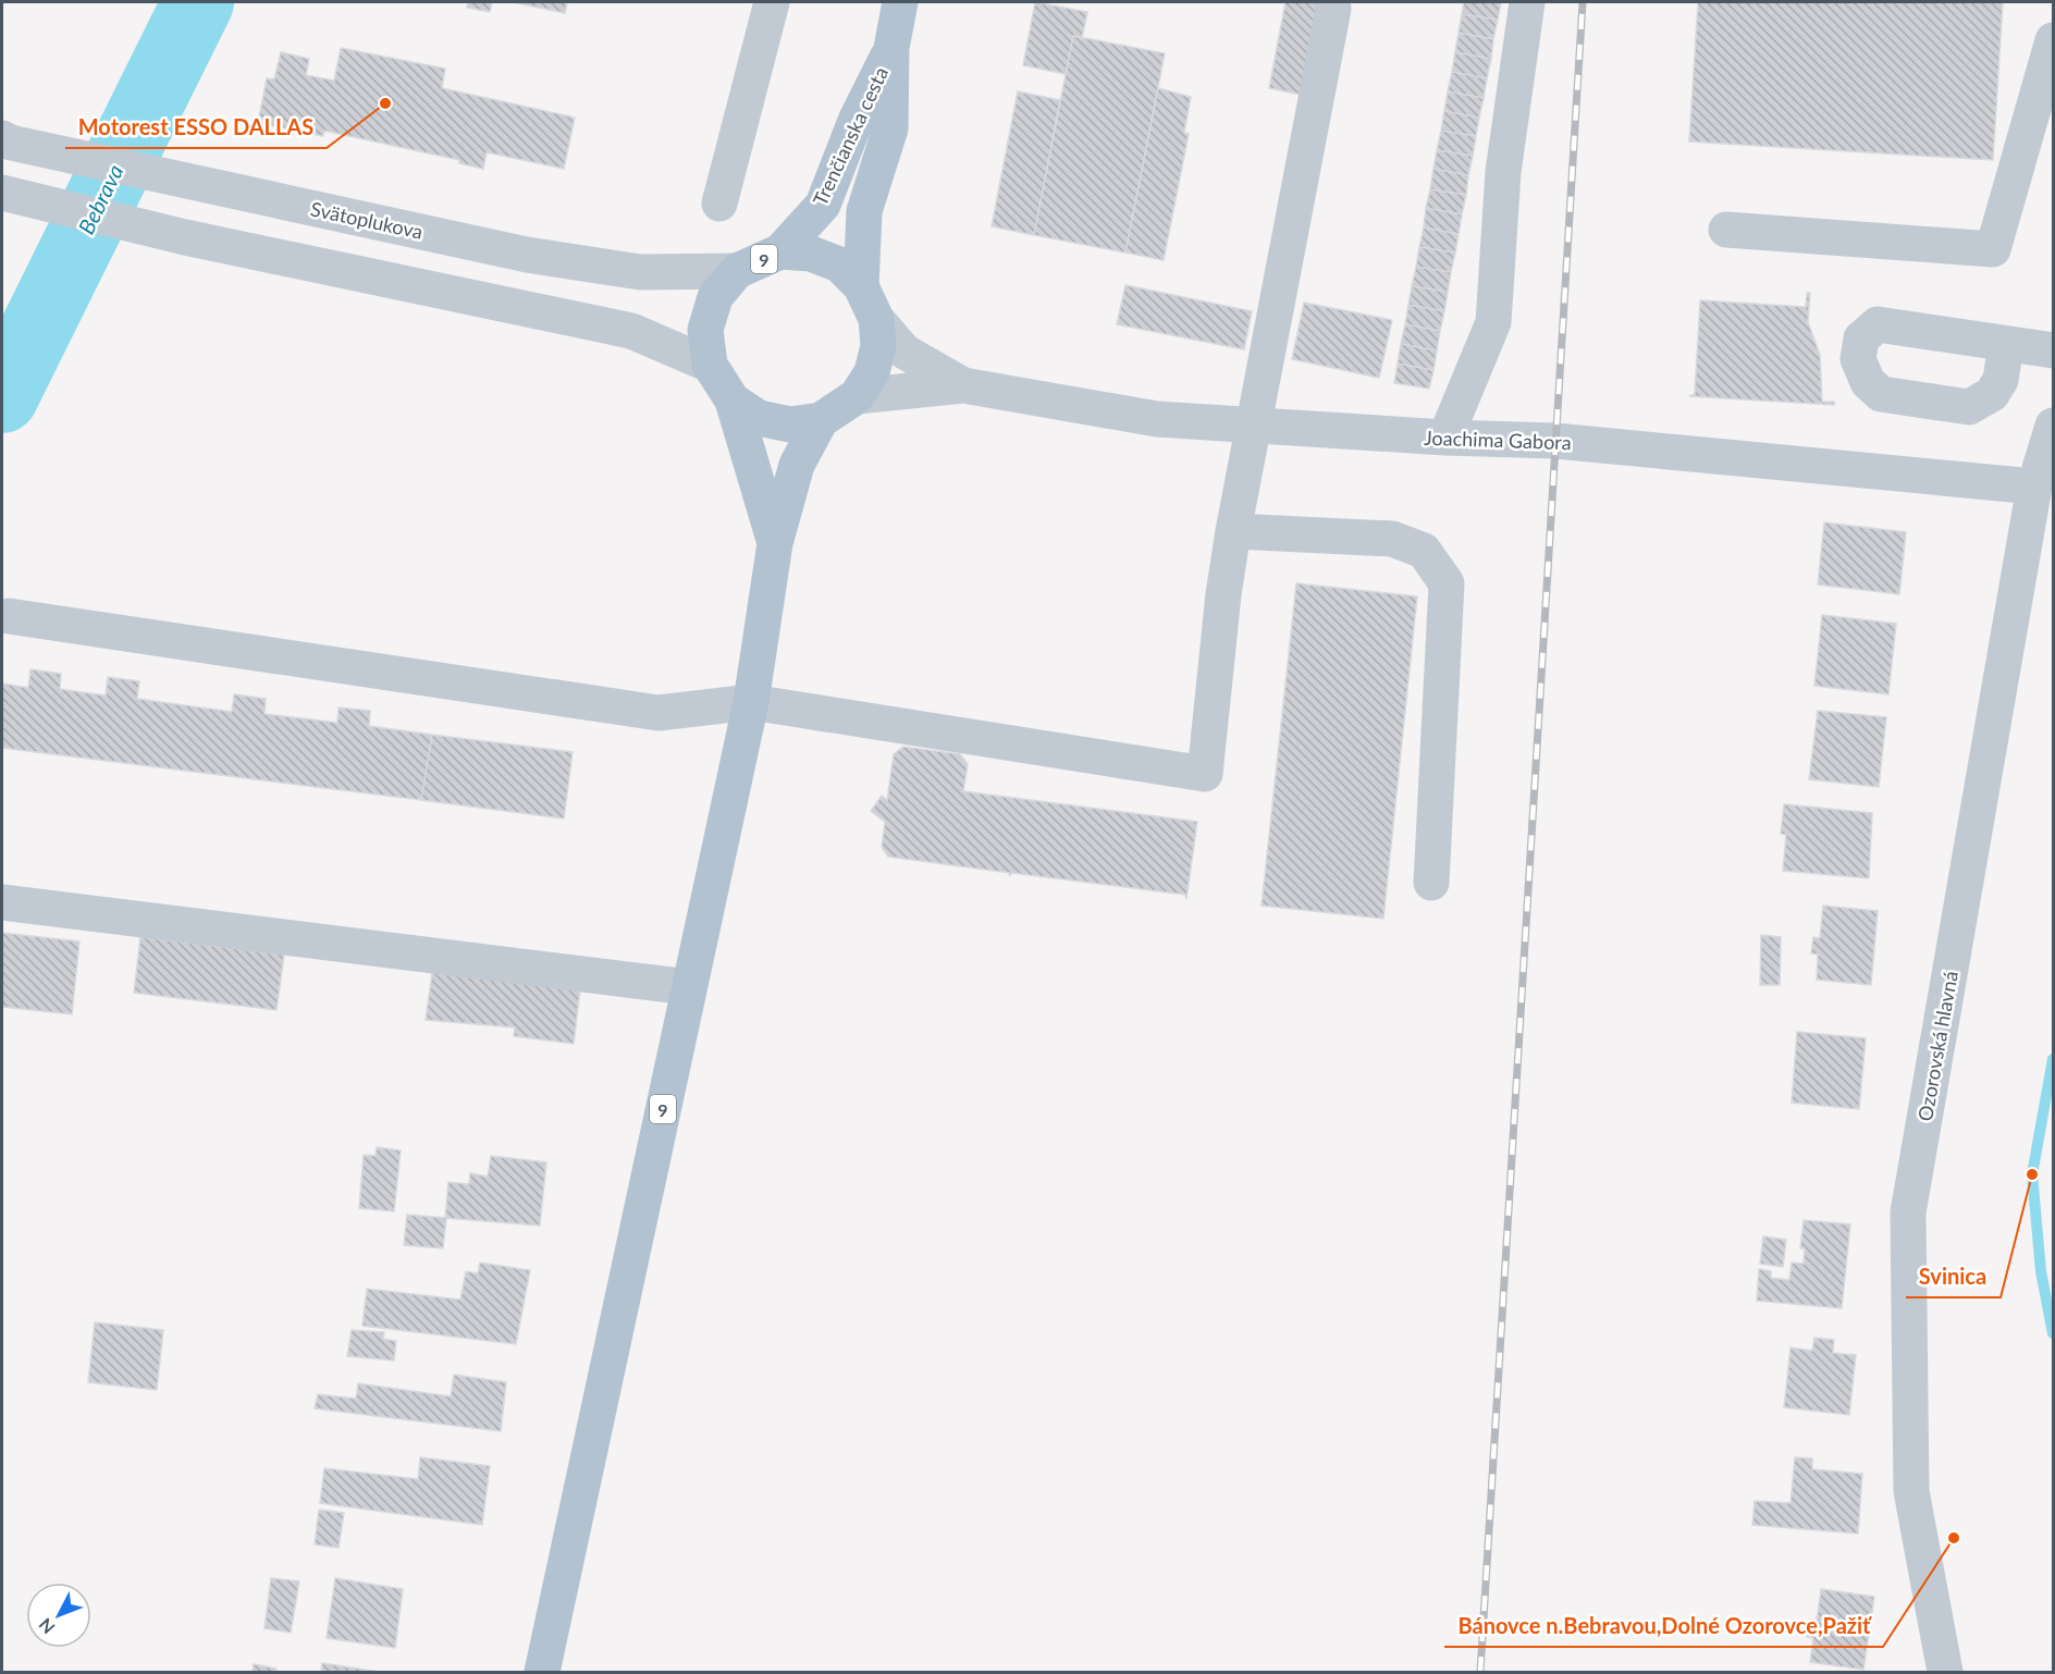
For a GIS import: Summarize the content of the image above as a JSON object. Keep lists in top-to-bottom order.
{
  "streets": {
    "main road": ["Trenčianska cesta", "9"],
    "street": ["Svätoplukova", "Joachima Gabora", "Ozorovská hlavná"]
  },
  "crossings": [
    ["Trenčianska cesta", "Svätoplukova"],
    ["Trenčianska cesta", "9"],
    ["Trenčianska cesta", "Joachima Gabora"],
    ["Svätoplukova", "9"],
    ["Svätoplukova", "Joachima Gabora"],
    ["9", "Joachima Gabora"],
    ["Joachima Gabora", "Ozorovská hlavná"]
  ],
  "water": ["Bebrava"],
  "places": ["Motorest ESSO DALLAS", "Svinica", "Bánovce n.Bebravou,Dolné Ozorovce,Pažiť"],
  "north": "bottom left"
}
